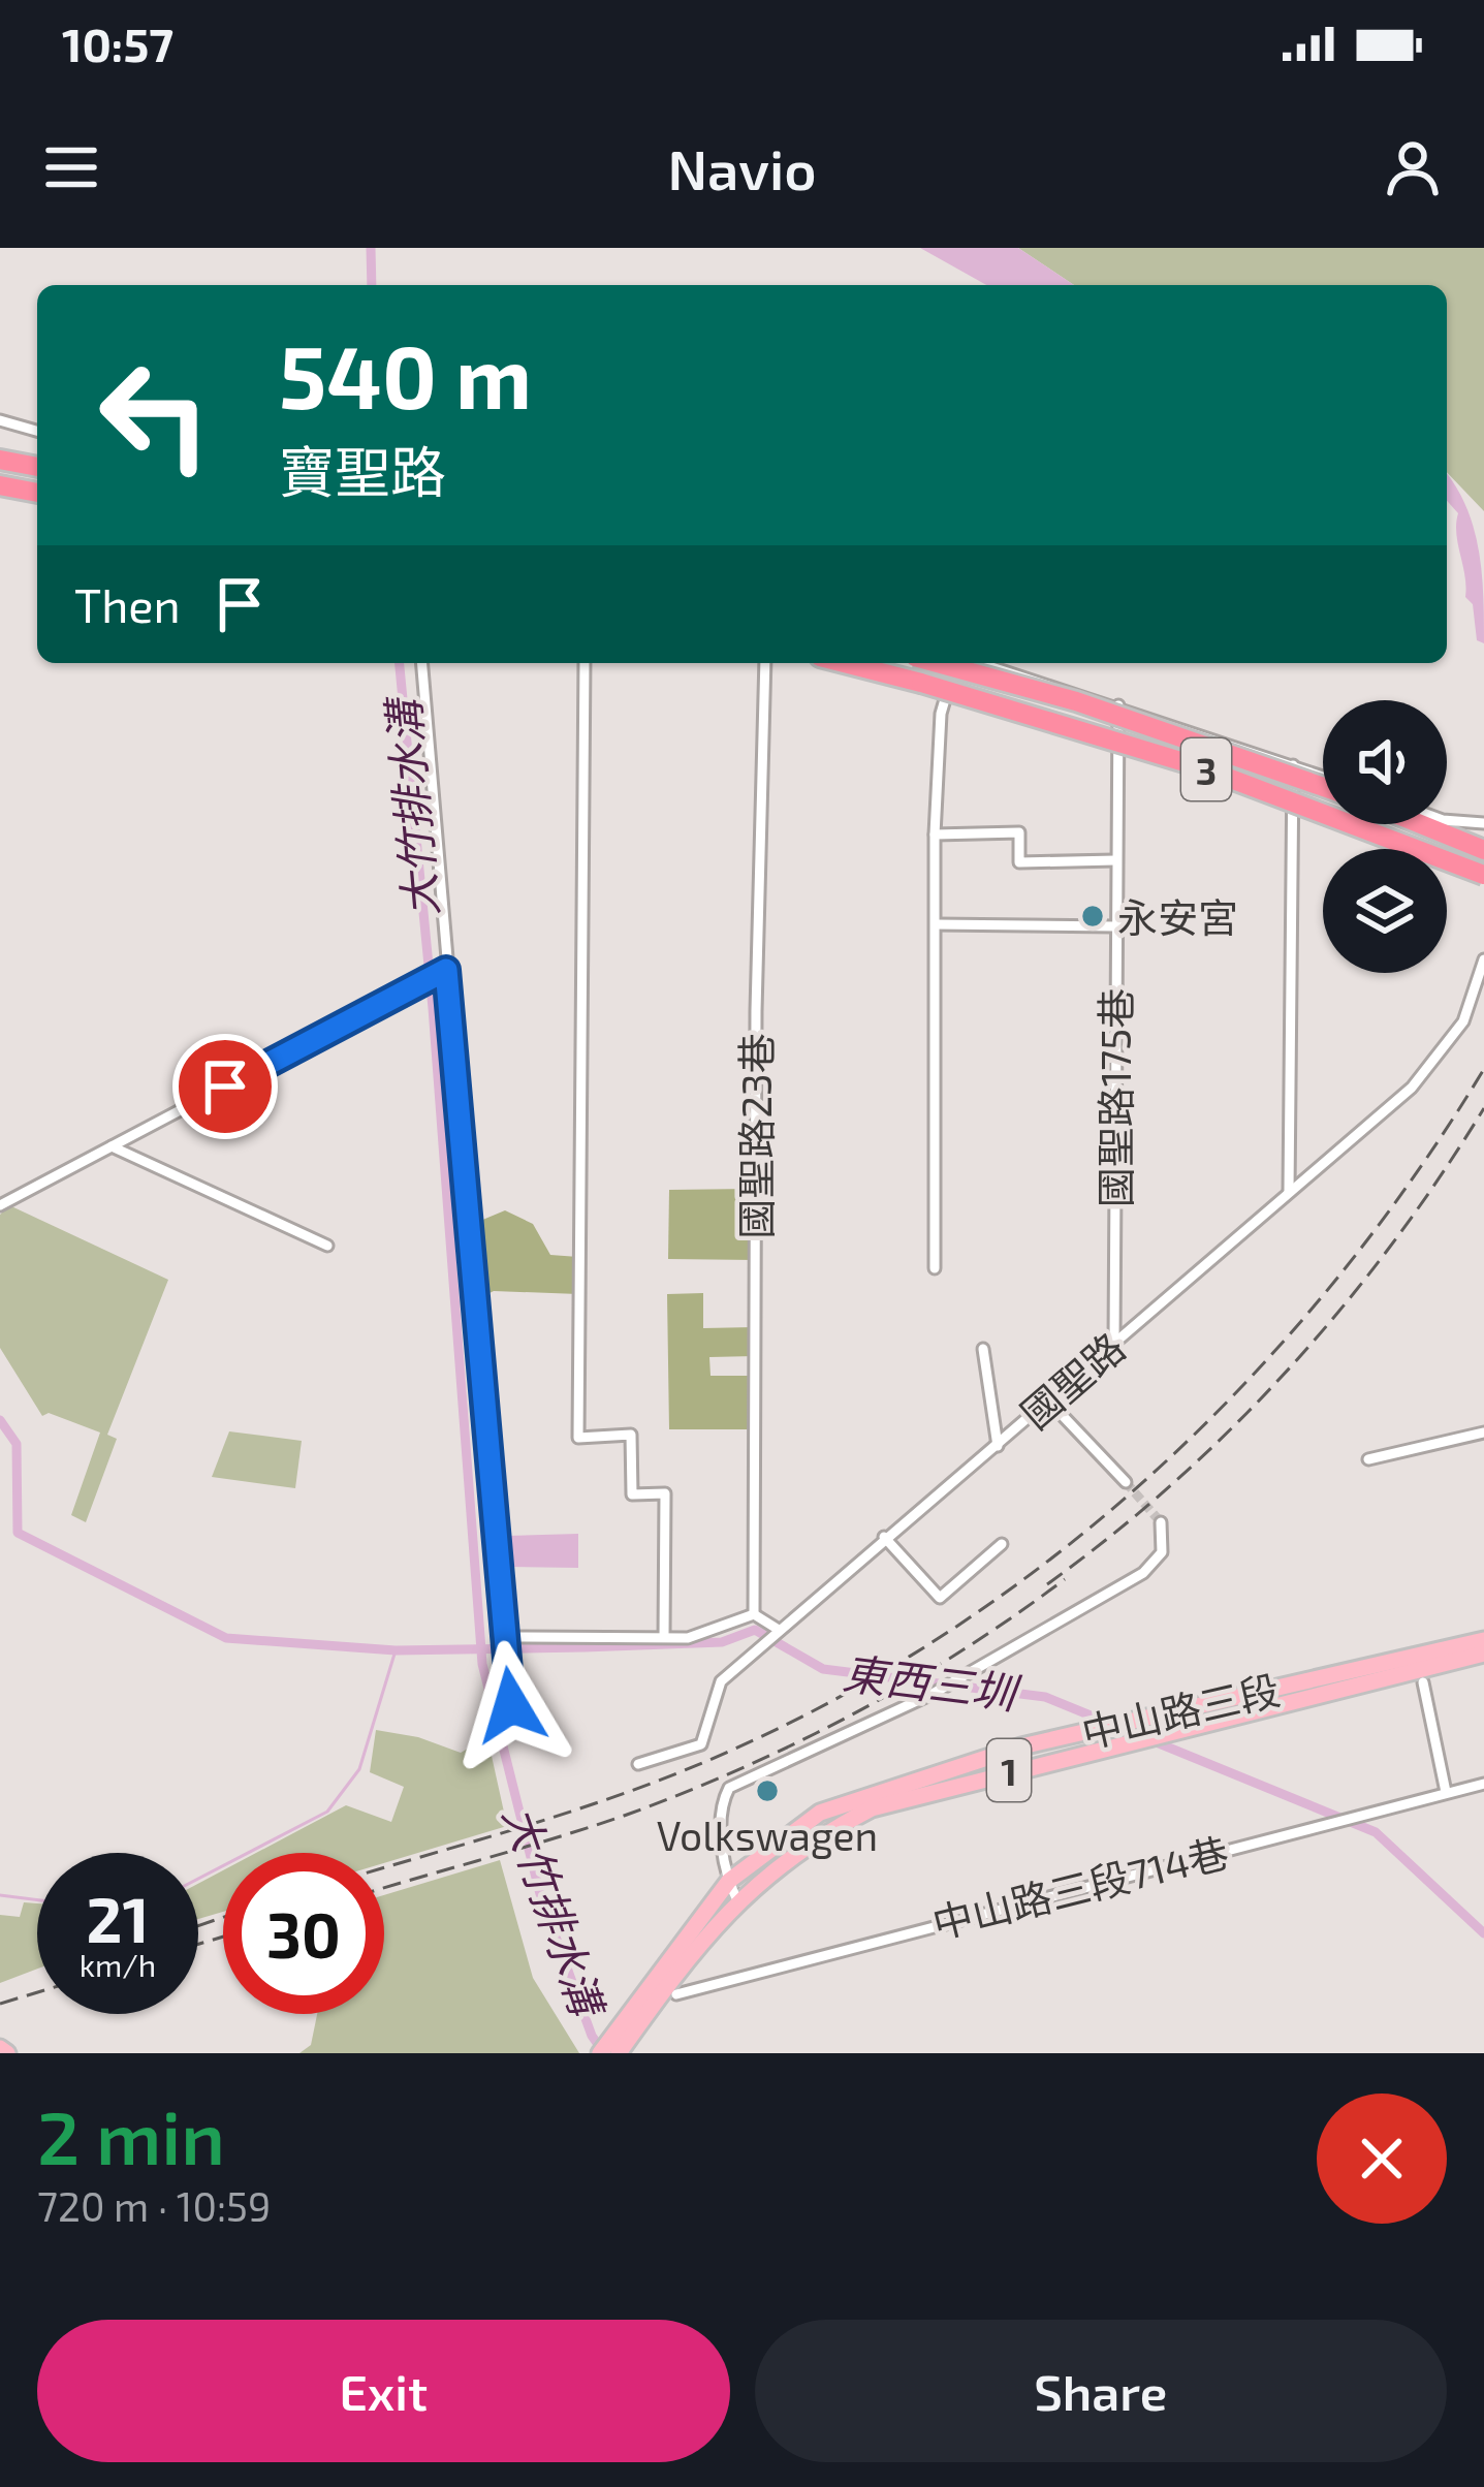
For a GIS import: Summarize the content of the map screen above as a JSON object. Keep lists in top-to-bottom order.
{
  "streets": {
    "highway": ["3"],
    "main road": ["中山路三段", "1"],
    "street": [
      "國聖路175巷",
      "國聖路23巷",
      "國聖路",
      "中山路三段714巷"
    ]
  },
  "crossings": [
    ["國聖路175巷", "國聖路"]
  ],
  "water": ["大竹排水溝", "東西三圳"],
  "places": ["永安宮", "Volkswagen"],
  "page": {
    "status": "10:57",
    "header": "Navio",
    "turn": ["540 m", "寶聖路"],
    "then": "Then",
    "speed": "21 km/h",
    "limit": "30",
    "heading": ["2 min", "720 m · 10:59"],
    "buttons": ["Exit", "Share"]
  }
}
